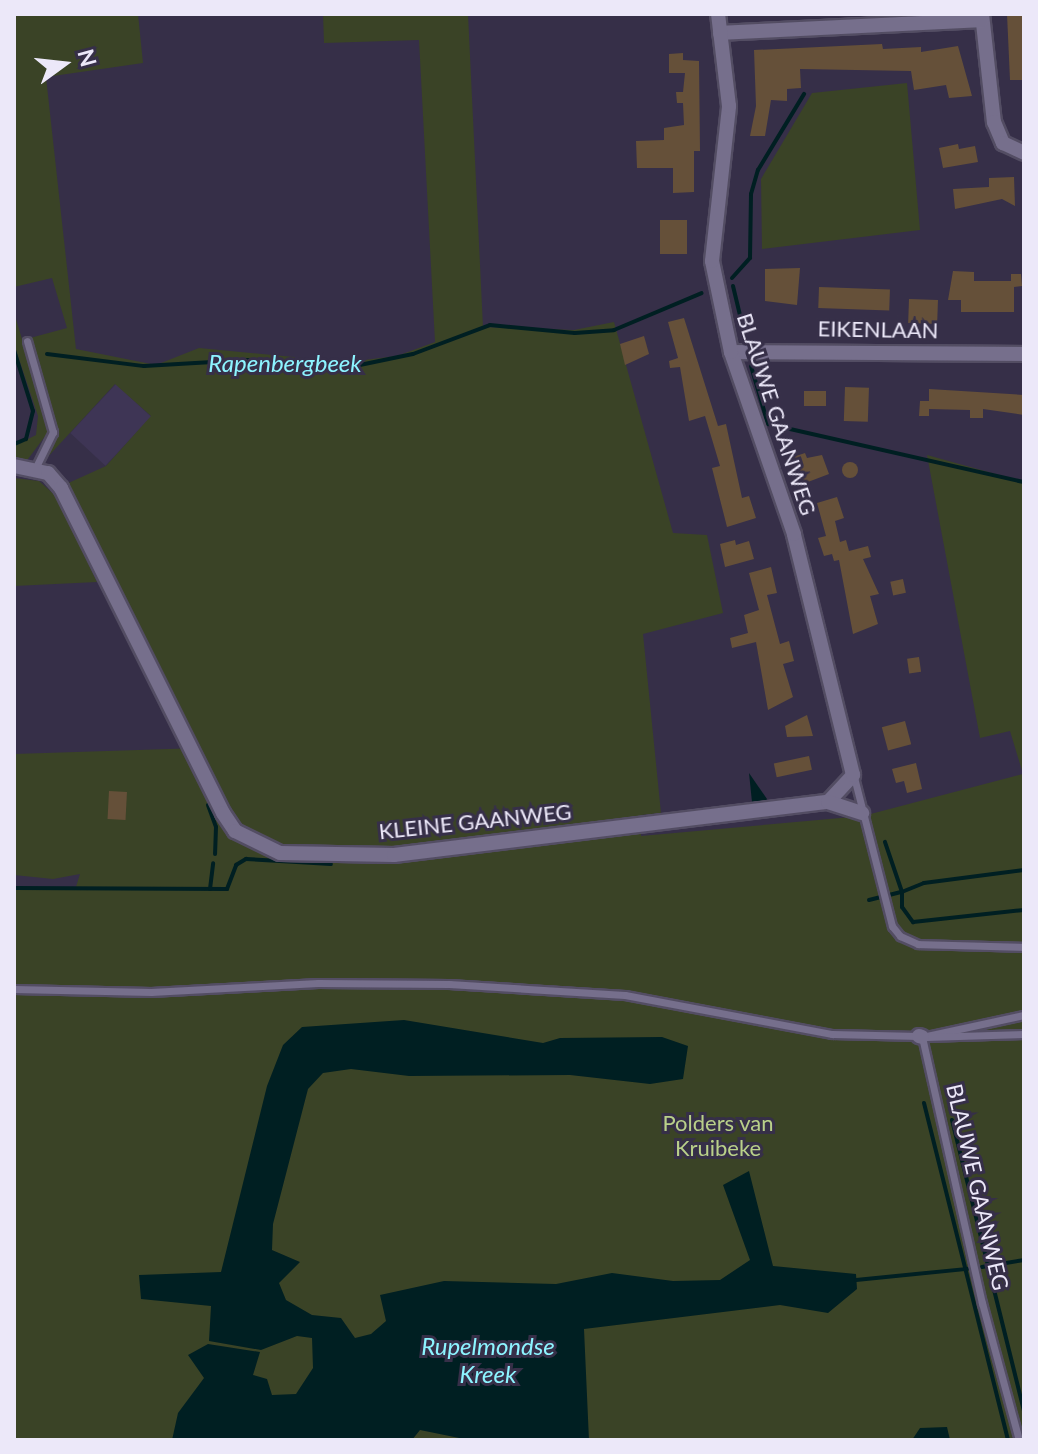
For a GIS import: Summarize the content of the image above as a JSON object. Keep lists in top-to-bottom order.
{
  "streets": {
    "street": ["EIKENLAAN", "BLAUWE GAANWEG", "KLEINE GAANWEG"]
  },
  "crossings": [
    ["EIKENLAAN", "BLAUWE GAANWEG"]
  ],
  "water": ["Rapenbergbeek", "Rupelmondse Kreek"],
  "parks": ["Polders van Kruibeke"],
  "north": "right"
}
